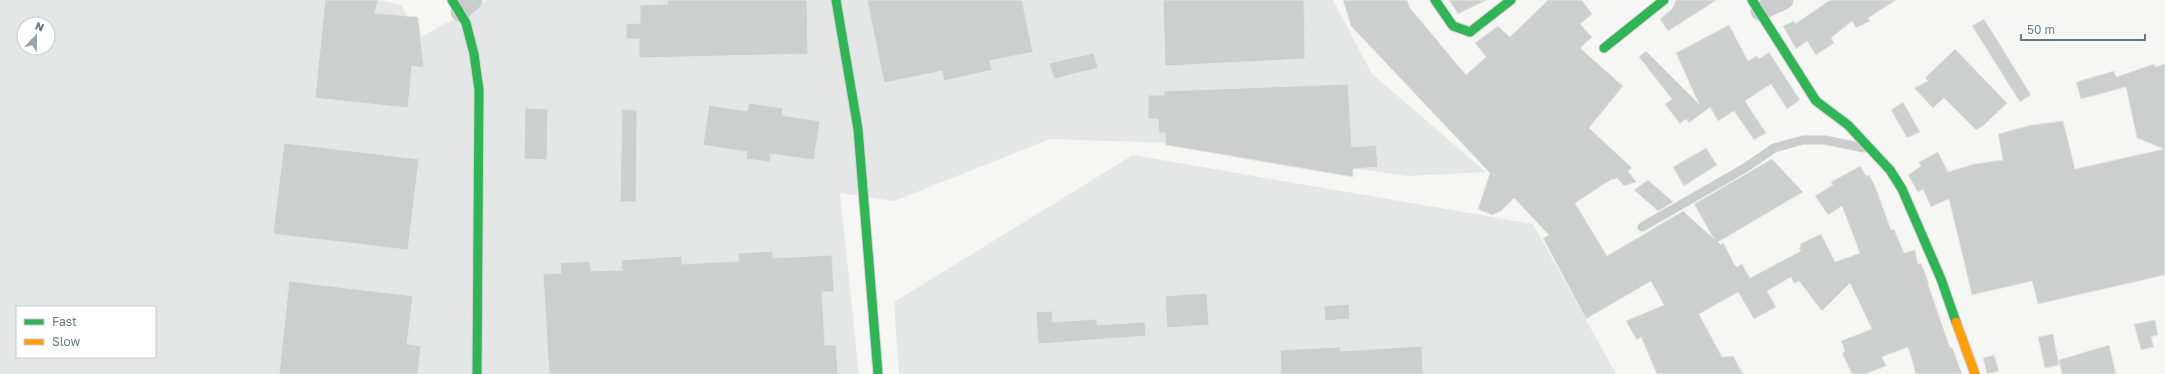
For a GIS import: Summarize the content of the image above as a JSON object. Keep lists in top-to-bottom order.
{
  "legend": ["Fast", "Slow"],
  "scale_bar": "50 m",
  "north": "top"
}
